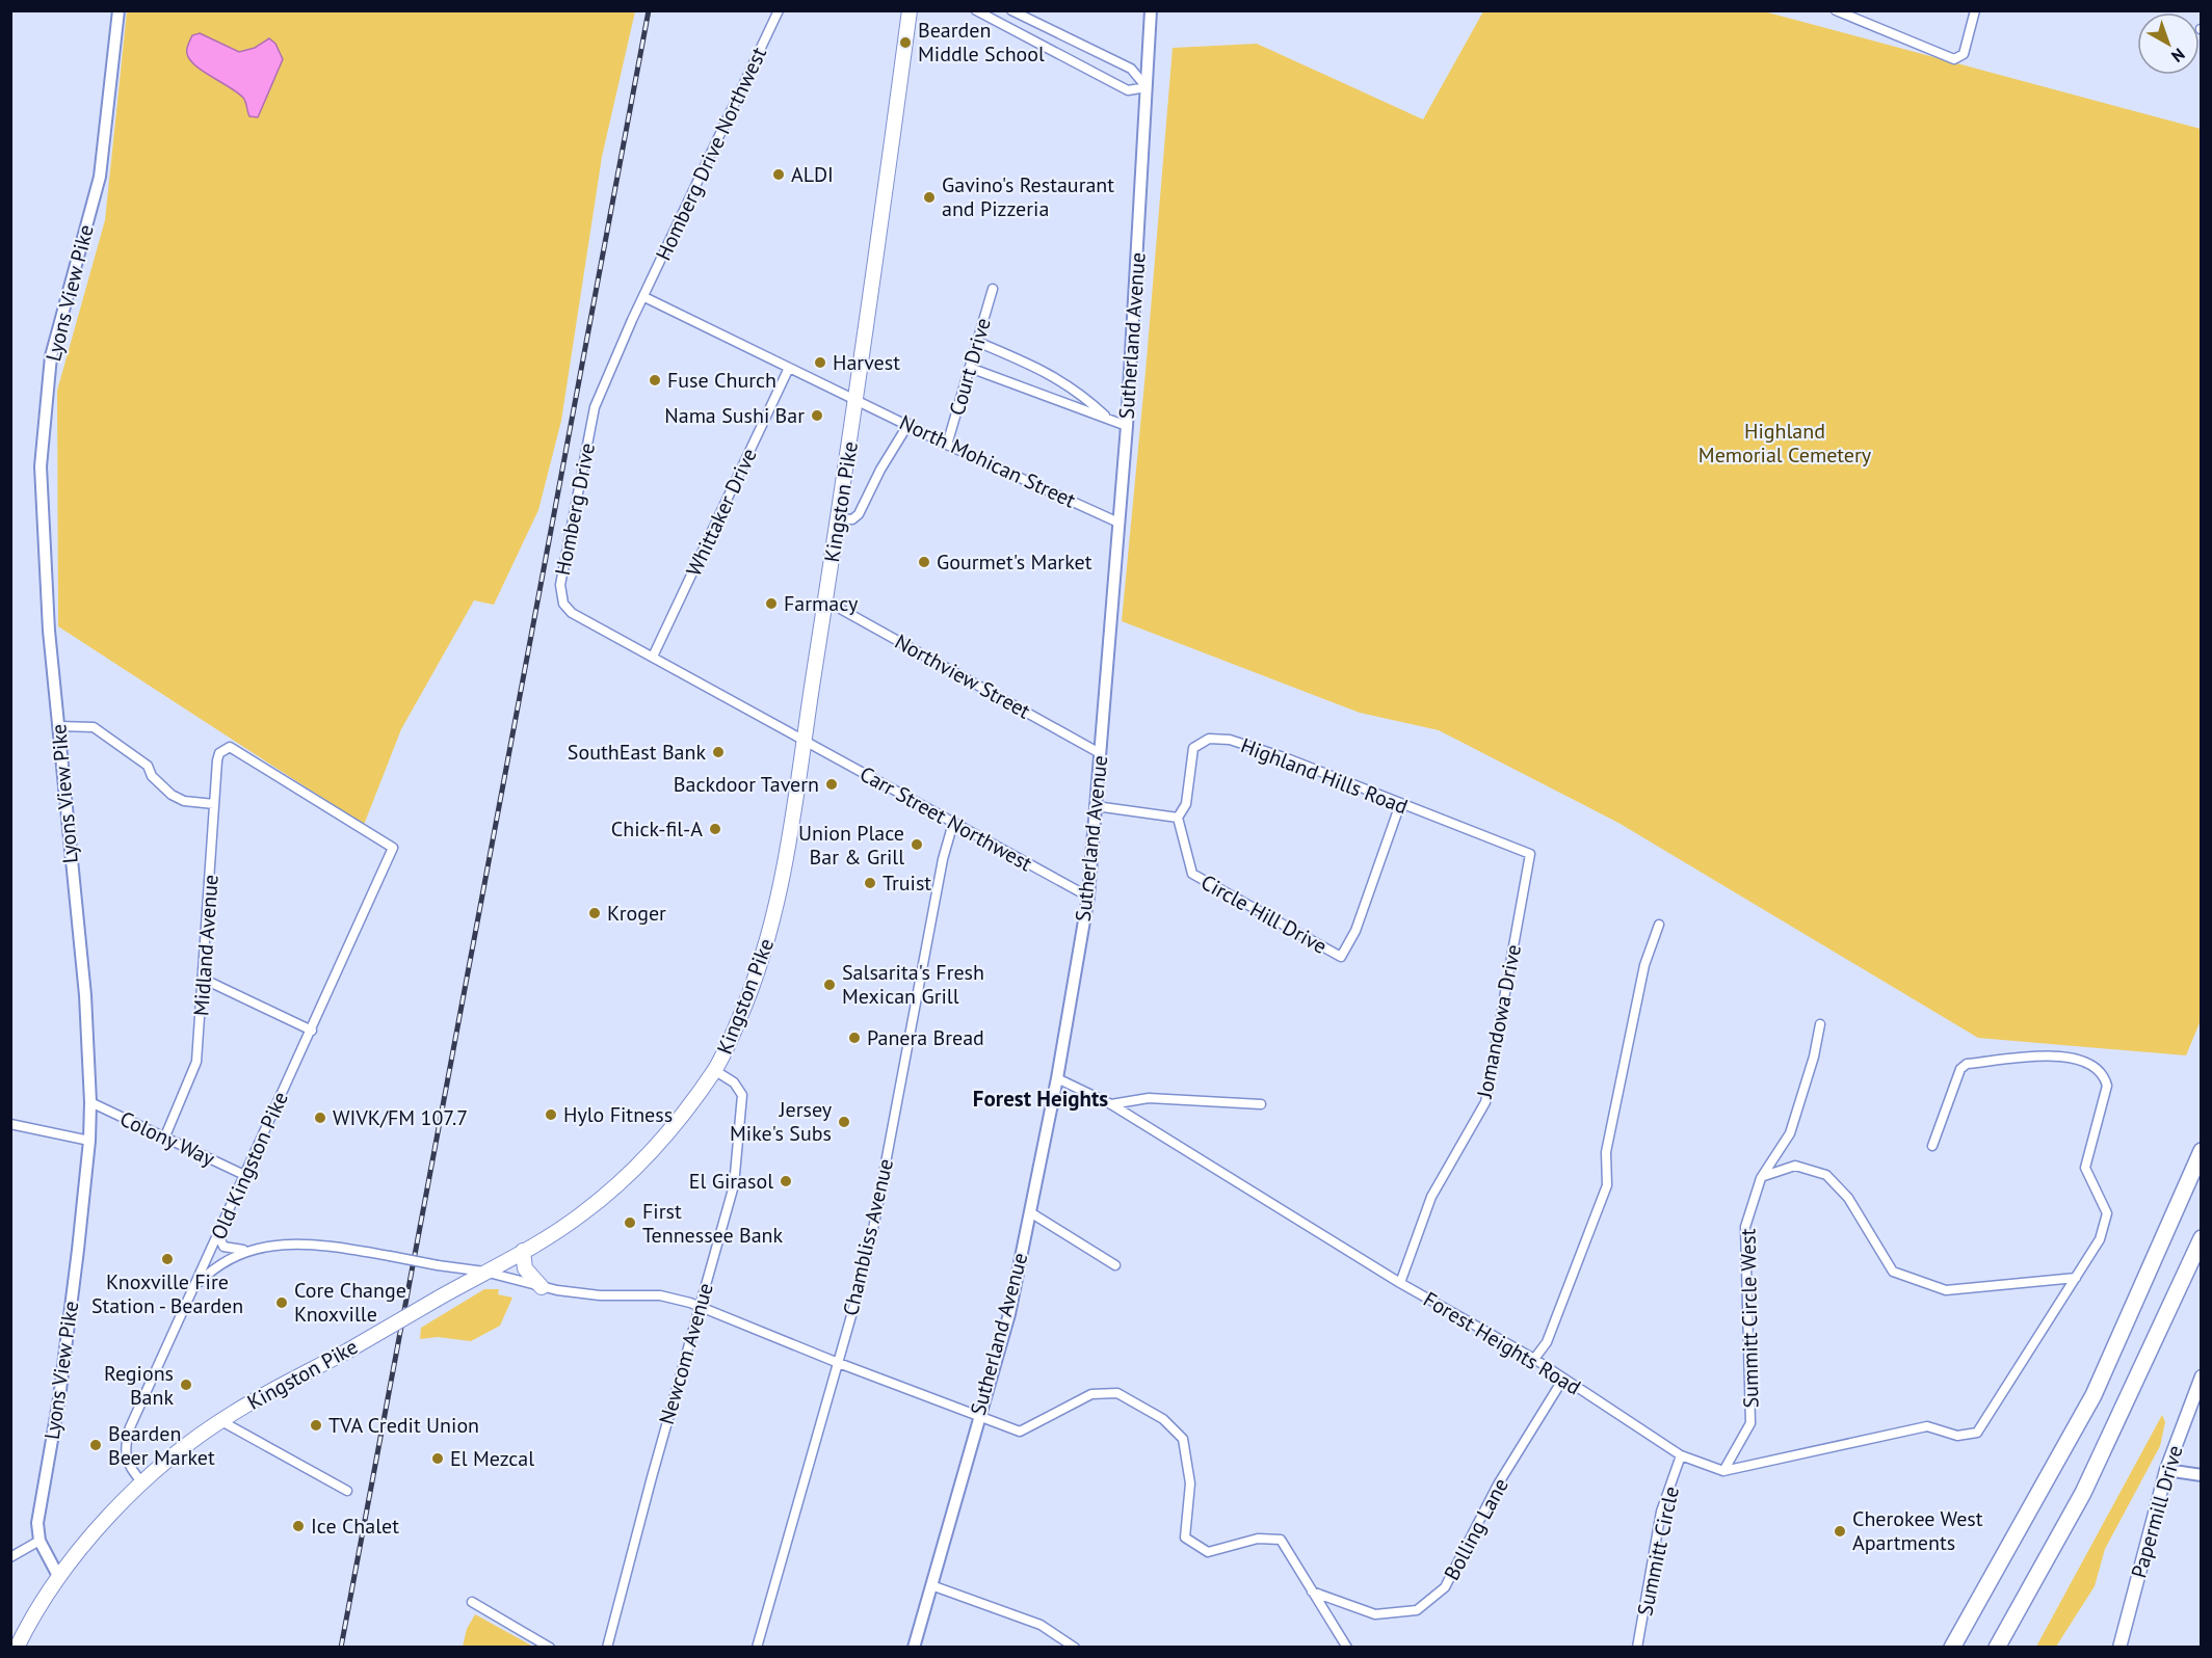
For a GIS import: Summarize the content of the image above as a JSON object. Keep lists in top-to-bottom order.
{
  "streets": {
    "main road": ["Kingston Pike", "Papermill Drive"],
    "street": [
      "Homberg Drive Northwest",
      "Lyons View Pike",
      "Sutherland Avenue",
      "Court Drive",
      "North Mohican Street",
      "Homberg Drive",
      "Whittaker Drive",
      "Northview Street",
      "Highland Hills Road",
      "Carr Street Northwest",
      "Circle Hill Drive",
      "Midland Avenue",
      "Jomandowa Drive",
      "Colony Way",
      "Old Kingston Pike",
      "Chambliss Avenue",
      "Summitt Circle West",
      "Forest Heights Road",
      "Newcom Avenue",
      "Bolling Lane",
      "Summitt Circle"
    ]
  },
  "crossings": [
    ["Homberg Drive Northwest", "North Mohican Street"],
    ["Homberg Drive Northwest", "Homberg Drive"],
    ["Lyons View Pike", "Kingston Pike"],
    ["Lyons View Pike", "Colony Way"],
    ["Sutherland Avenue", "North Mohican Street"],
    ["Sutherland Avenue", "Northview Street"],
    ["Sutherland Avenue", "Carr Street Northwest"],
    ["Sutherland Avenue", "Forest Heights Road"],
    ["Court Drive", "North Mohican Street"],
    ["North Mohican Street", "Kingston Pike"],
    ["North Mohican Street", "Homberg Drive"],
    ["North Mohican Street", "Whittaker Drive"],
    ["Kingston Pike", "Homberg Drive"],
    ["Kingston Pike", "Northview Street"],
    ["Kingston Pike", "Carr Street Northwest"],
    ["Kingston Pike", "Old Kingston Pike"],
    ["Kingston Pike", "Newcom Avenue"],
    ["Homberg Drive", "Whittaker Drive"],
    ["Homberg Drive", "Carr Street Northwest"],
    ["Highland Hills Road", "Circle Hill Drive"],
    ["Highland Hills Road", "Jomandowa Drive"],
    ["Carr Street Northwest", "Chambliss Avenue"],
    ["Midland Avenue", "Colony Way"],
    ["Midland Avenue", "Old Kingston Pike"],
    ["Jomandowa Drive", "Forest Heights Road"],
    ["Colony Way", "Old Kingston Pike"],
    ["Summitt Circle West", "Forest Heights Road"],
    ["Forest Heights Road", "Bolling Lane"],
    ["Forest Heights Road", "Summitt Circle"]
  ],
  "districts": ["Forest Heights"],
  "parks": ["Highland Memorial Cemetery"],
  "places": [
    "Bearden Middle School",
    "ALDI",
    "Gavino's Restaurant and Pizzeria",
    "Harvest",
    "Fuse Church",
    "Nama Sushi Bar",
    "Gourmet's Market",
    "Farmacy",
    "SouthEast Bank",
    "Backdoor Tavern",
    "Chick-fil-A",
    "Union Place Bar & Grill",
    "Truist",
    "Kroger",
    "Salsarita's Fresh Mexican Grill",
    "Panera Bread",
    "Hylo Fitness",
    "WIVK/FM 107.7",
    "Jersey Mike's Subs",
    "El Girasol",
    "First Tennessee Bank",
    "Knoxville Fire Station - Bearden",
    "Core Change Knoxville",
    "Regions Bank",
    "TVA Credit Union",
    "Bearden Beer Market",
    "El Mezcal",
    "Ice Chalet",
    "Cherokee West Apartments"
  ],
  "north": "bottom right"
}
